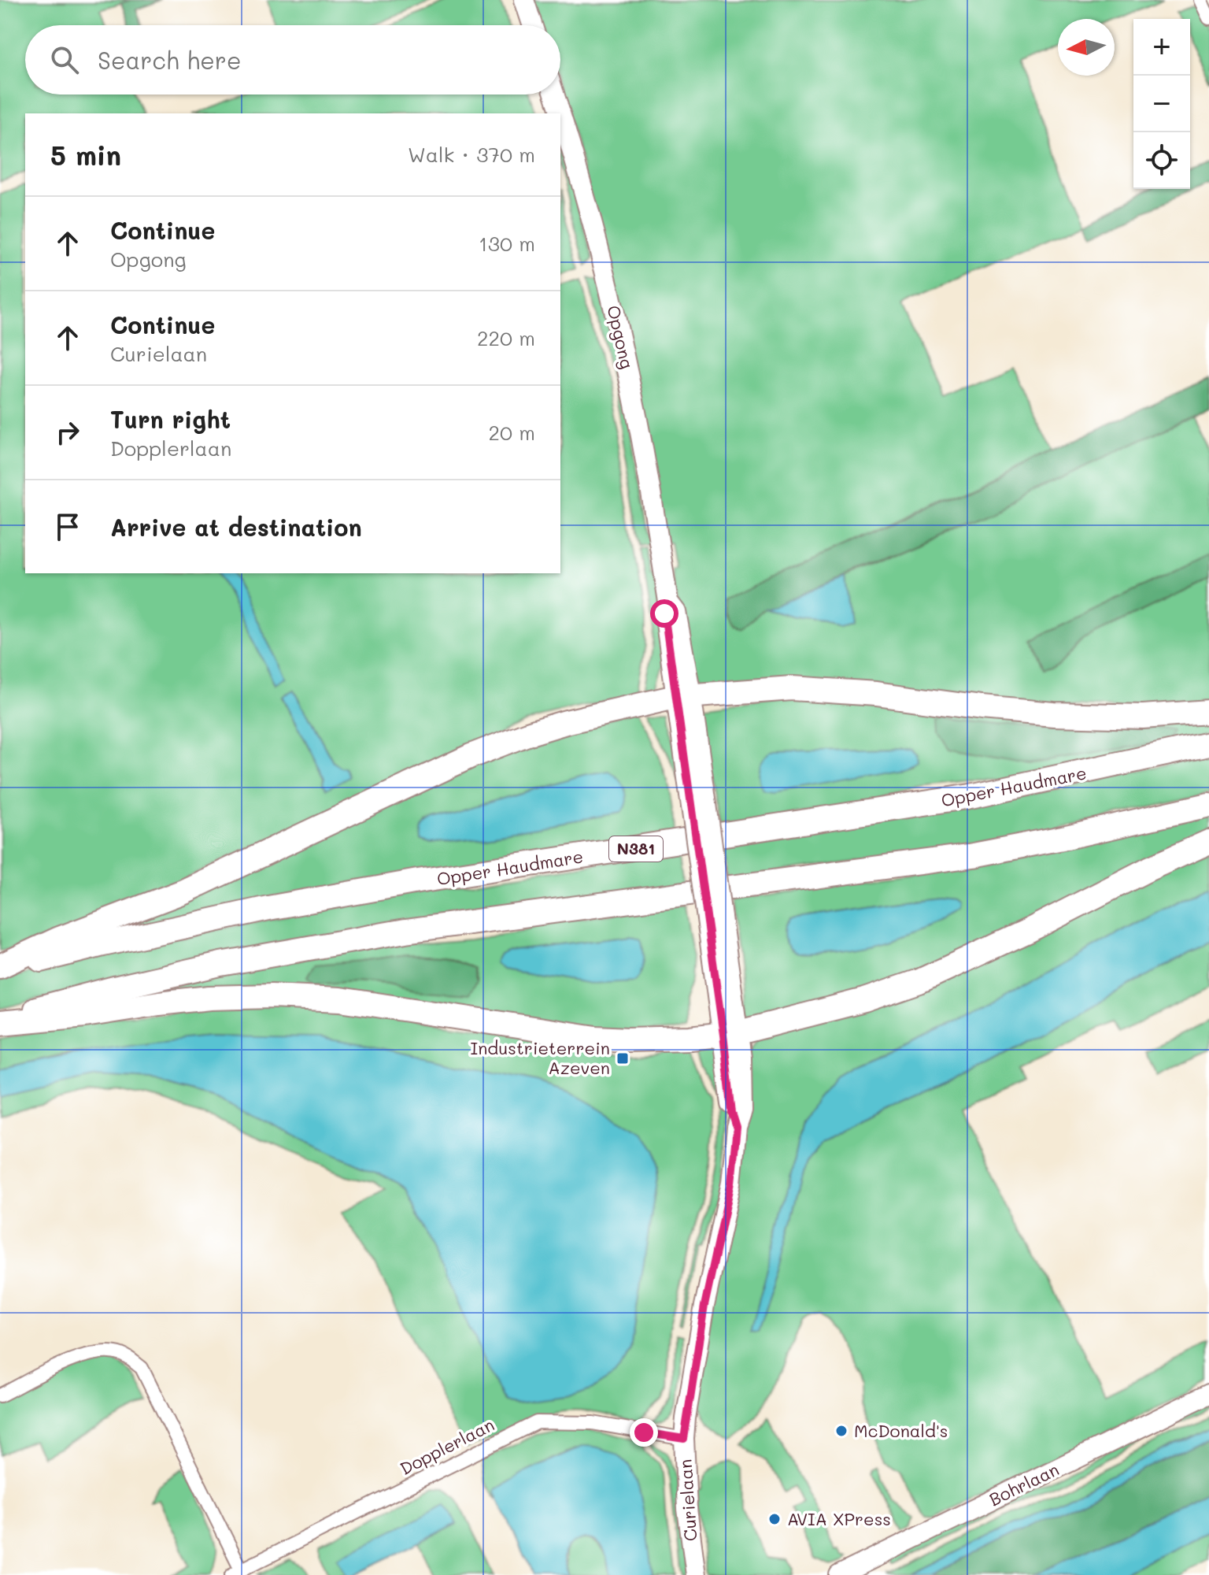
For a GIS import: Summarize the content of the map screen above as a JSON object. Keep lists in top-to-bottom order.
{
  "streets": {
    "highway": ["Opper Haudmare", "N381"],
    "main road": ["Opgong", "Bohrlaan", "Curielaan"],
    "street": ["Dopplerlaan"]
  },
  "crossings": [
    ["Opgong", "Curielaan"],
    ["Dopplerlaan", "Curielaan"]
  ],
  "places": {
    "transit": ["Industrieterrein Azeven"],
    "other": ["McDonald's", "AVIA XPress"]
  },
  "north": "left",
  "page": {
    "map_buttons": ["+", "−"],
    "search": "Search here",
    "heading": ["5 min", "Walk · 370 m"],
    "list": [
      ["Continue", "Opgong", "130 m"],
      ["Continue", "Curielaan", "220 m"],
      ["Turn right", "Dopplerlaan", "20 m"],
      "Arrive at destination"
    ]
  }
}
